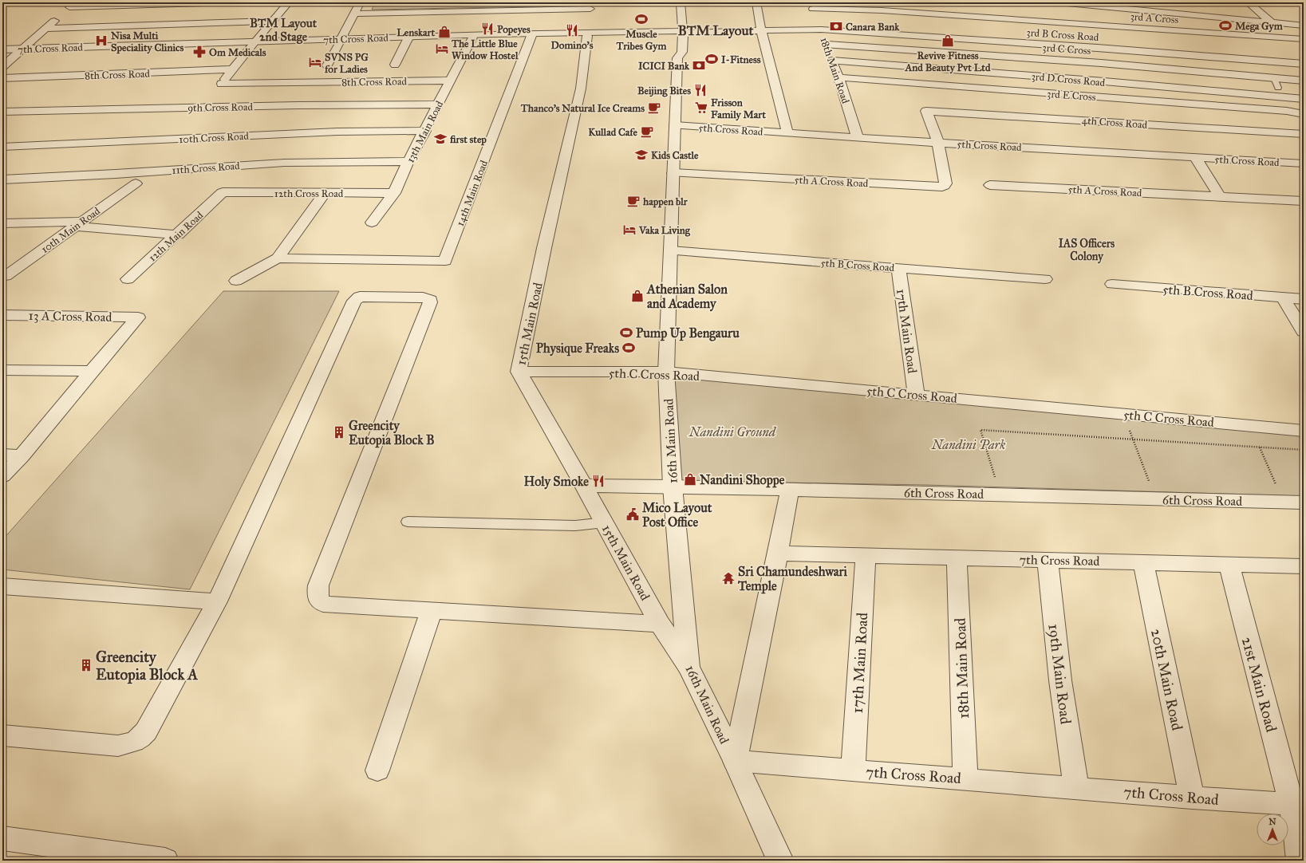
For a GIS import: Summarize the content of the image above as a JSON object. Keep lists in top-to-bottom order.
{
  "streets": {
    "street": [
      "3rd A Cross",
      "3rd B Cross Road",
      "7th Cross Road",
      "3rd C Cross",
      "18th Main Road",
      "8th Cross Road",
      "3rd D Cross Road",
      "3rd E Cross",
      "9th Cross Road",
      "4th Cross Road",
      "5th Cross Road",
      "13th Main Road",
      "10th Cross Road",
      "11th Cross Road",
      "5th A Cross Road",
      "12th Cross Road",
      "14th Main Road",
      "10th Main Road",
      "12th Main Road",
      "5th B Cross Road",
      "13 A Cross Road",
      "15th Main Road",
      "17th Main Road",
      "5th C Cross Road",
      "16th Main Road",
      "6th Cross Road",
      "19th Main Road",
      "20th Main Road",
      "21st Main Road"
    ]
  },
  "crossings": [
    ["3rd A Cross", "18th Main Road"],
    ["3rd B Cross Road", "7th Cross Road"],
    ["3rd B Cross Road", "18th Main Road"],
    ["7th Cross Road", "18th Main Road"],
    ["7th Cross Road", "13th Main Road"],
    ["7th Cross Road", "14th Main Road"],
    ["7th Cross Road", "15th Main Road"],
    ["7th Cross Road", "17th Main Road"],
    ["7th Cross Road", "16th Main Road"],
    ["7th Cross Road", "19th Main Road"],
    ["7th Cross Road", "20th Main Road"],
    ["7th Cross Road", "21st Main Road"],
    ["3rd C Cross", "18th Main Road"],
    ["18th Main Road", "3rd D Cross Road"],
    ["18th Main Road", "3rd E Cross"],
    ["18th Main Road", "5th Cross Road"],
    ["8th Cross Road", "13th Main Road"],
    ["9th Cross Road", "13th Main Road"],
    ["4th Cross Road", "5th Cross Road"],
    ["4th Cross Road", "5th A Cross Road"],
    ["5th Cross Road", "5th A Cross Road"],
    ["5th Cross Road", "16th Main Road"],
    ["13th Main Road", "10th Cross Road"],
    ["13th Main Road", "11th Cross Road"],
    ["13th Main Road", "12th Cross Road"],
    ["5th A Cross Road", "16th Main Road"],
    ["12th Cross Road", "12th Main Road"],
    ["5th B Cross Road", "17th Main Road"],
    ["5th B Cross Road", "16th Main Road"],
    ["15th Main Road", "5th C Cross Road"],
    ["15th Main Road", "16th Main Road"],
    ["15th Main Road", "6th Cross Road"],
    ["17th Main Road", "5th C Cross Road"],
    ["5th C Cross Road", "16th Main Road"],
    ["16th Main Road", "6th Cross Road"]
  ],
  "districts": ["BTM Layout 2nd Stage", "BTM Layout", "IAS Officers Colony"],
  "parks": ["Nandini Ground", "Nandini Park"],
  "places": {
    "sports": [
      "Muscle Tribes Gym",
      "Mega Gym",
      "I-Fitness",
      "Pump Up Bengauru",
      "Physique Freaks"
    ],
    "bank": ["Canara Bank", "ICICI Bank"],
    "restaurant": [
      "Popeyes",
      "Domino's",
      "Beijing Bites",
      "Holy Smoke"
    ],
    "shop": [
      "Lenskart",
      "Revive Fitness And Beauty Pvt Ltd",
      "Athenian Salon and Academy",
      "Nandini Shoppe"
    ],
    "hospital": ["Nisa Multi Speciality Clinics"],
    "hotel": ["The Little Blue Window Hostel", "SVNS PG for Ladies", "Vaka Living"],
    "pharmacy": ["Om Medicals"],
    "cafe": ["Thanco's Natural Ice Creams", "Kullad Cafe", "happen blr"],
    "supermarket": ["Frisson Family Mart"],
    "school or university": ["first step", "Kids Castle"],
    "building": ["Greencity Eutopia Block B", "Greencity Eutopia Block A"],
    "public building": ["Mico Layout Post Office"],
    "temple": ["Sri Chamundeshwari Temple"]
  },
  "north": "top"
}
